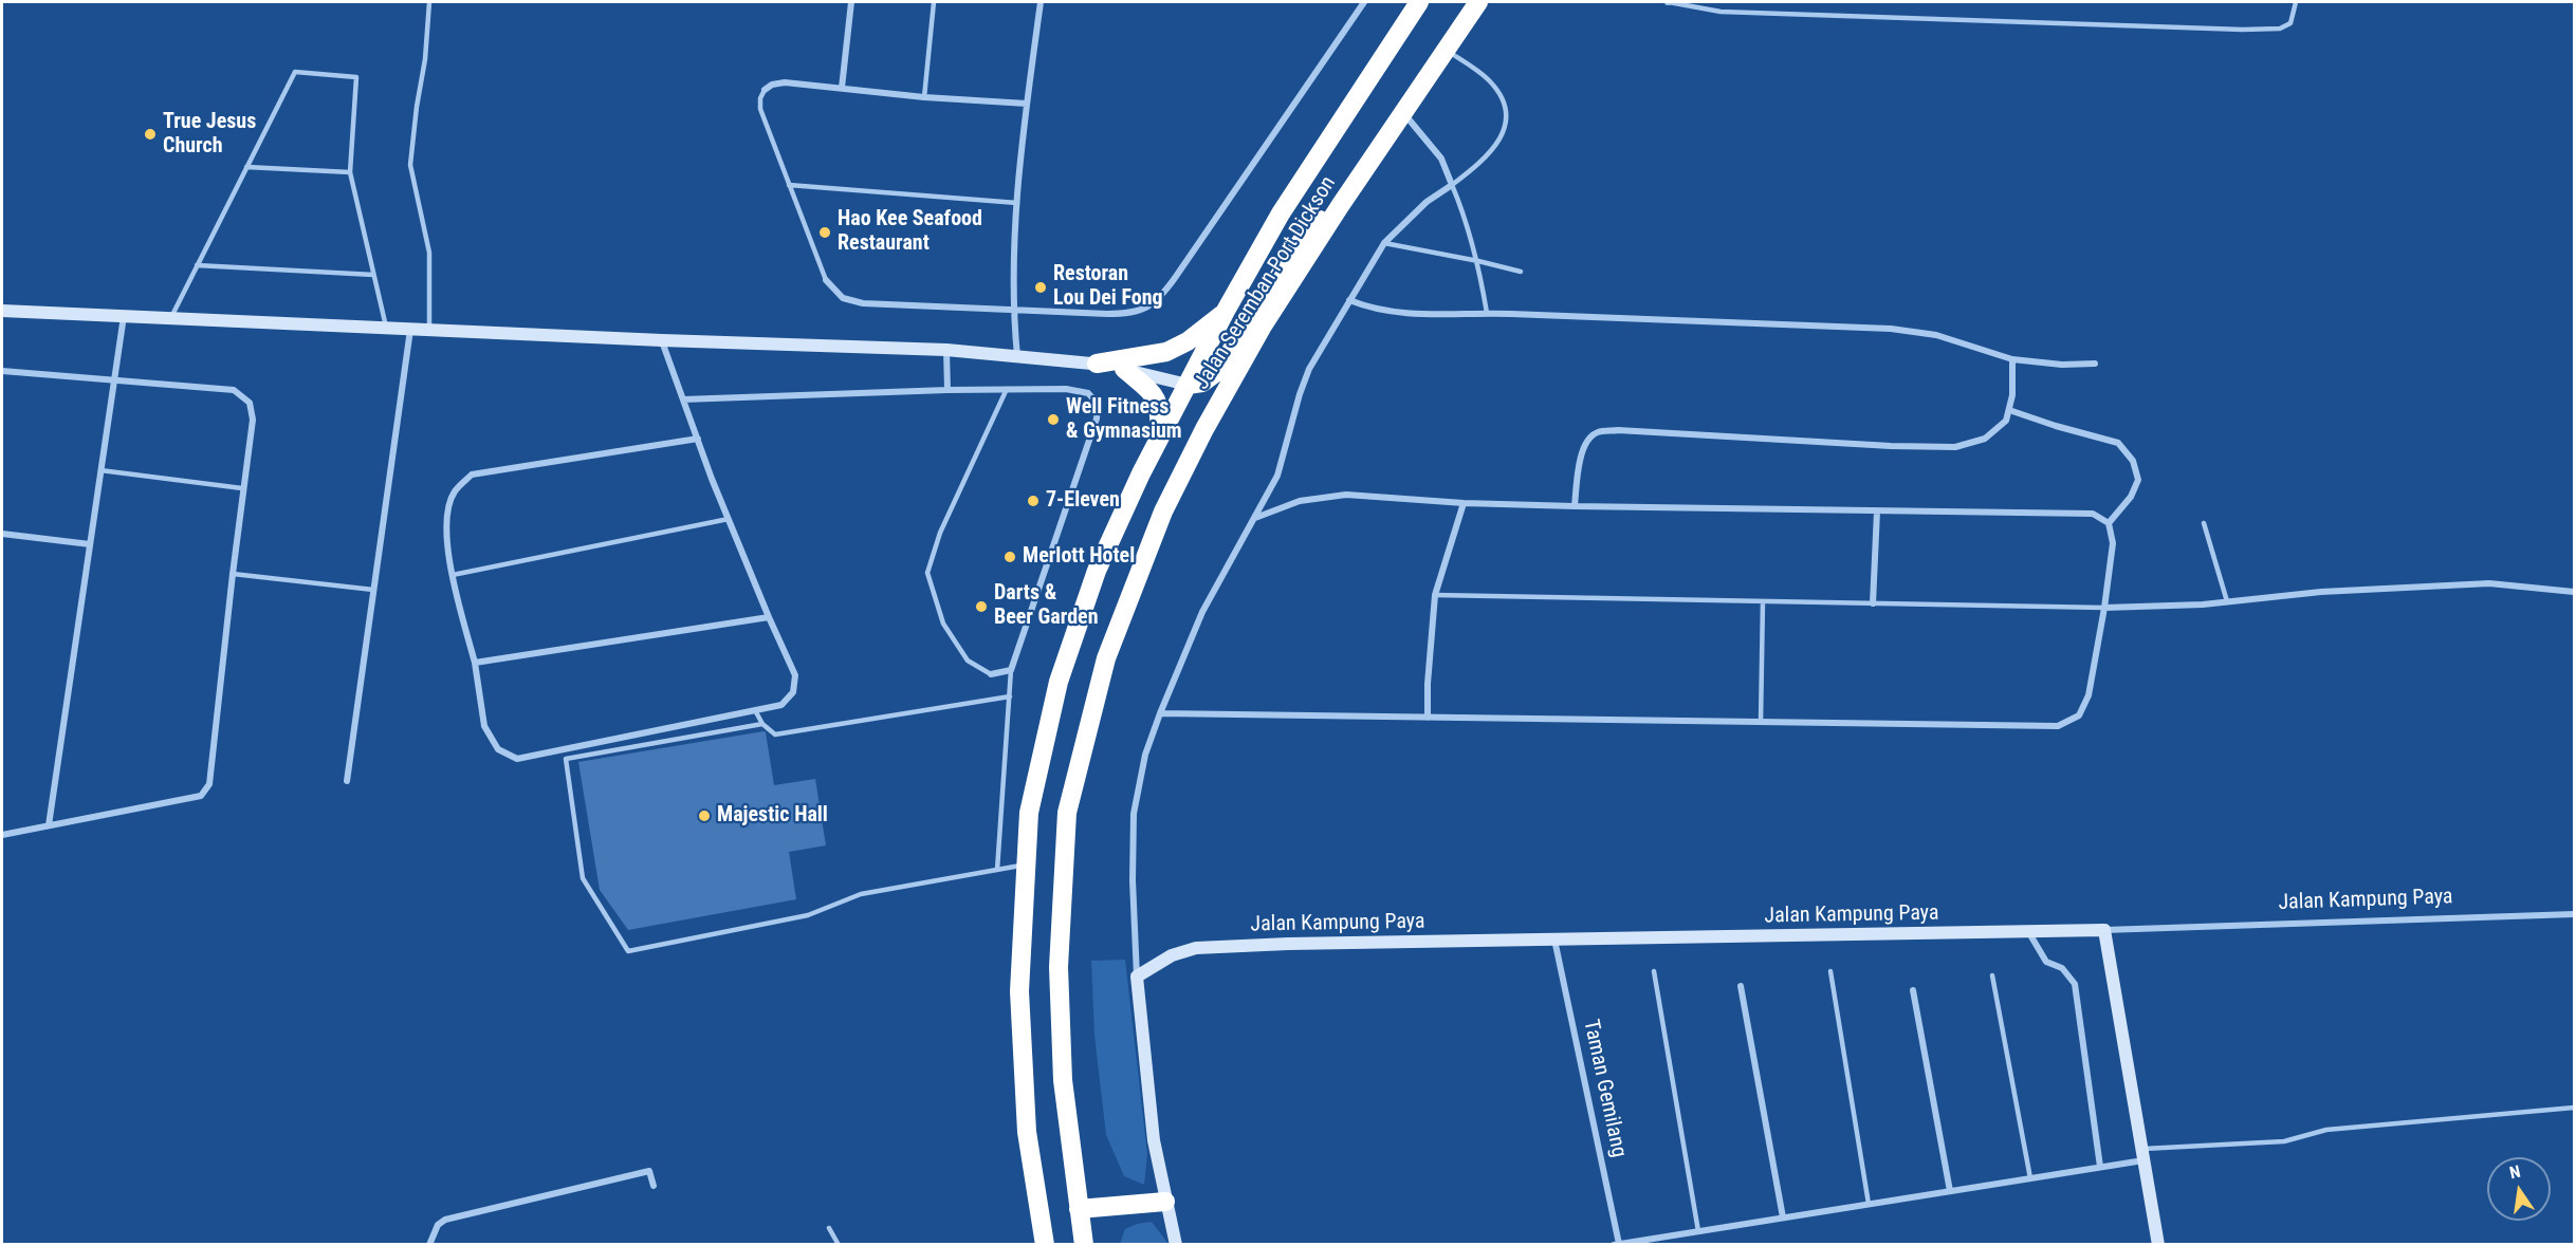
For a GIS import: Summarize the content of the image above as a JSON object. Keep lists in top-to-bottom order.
{
  "streets": {
    "highway": ["Jalan Seremban-Port Dickson"],
    "street": ["Jalan Kampung Paya", "Taman Gemilang"]
  },
  "crossings": [
    ["Jalan Kampung Paya", "Taman Gemilang"]
  ],
  "places": [
    "True Jesus Church",
    "Hao Kee Seafood Restaurant",
    "Restoran Lou Dei Fong",
    "Well Fitness & Gymnasium",
    "7-Eleven",
    "Merlott Hotel",
    "Darts & Beer Garden",
    "Majestic Hall"
  ],
  "north": "top"
}
